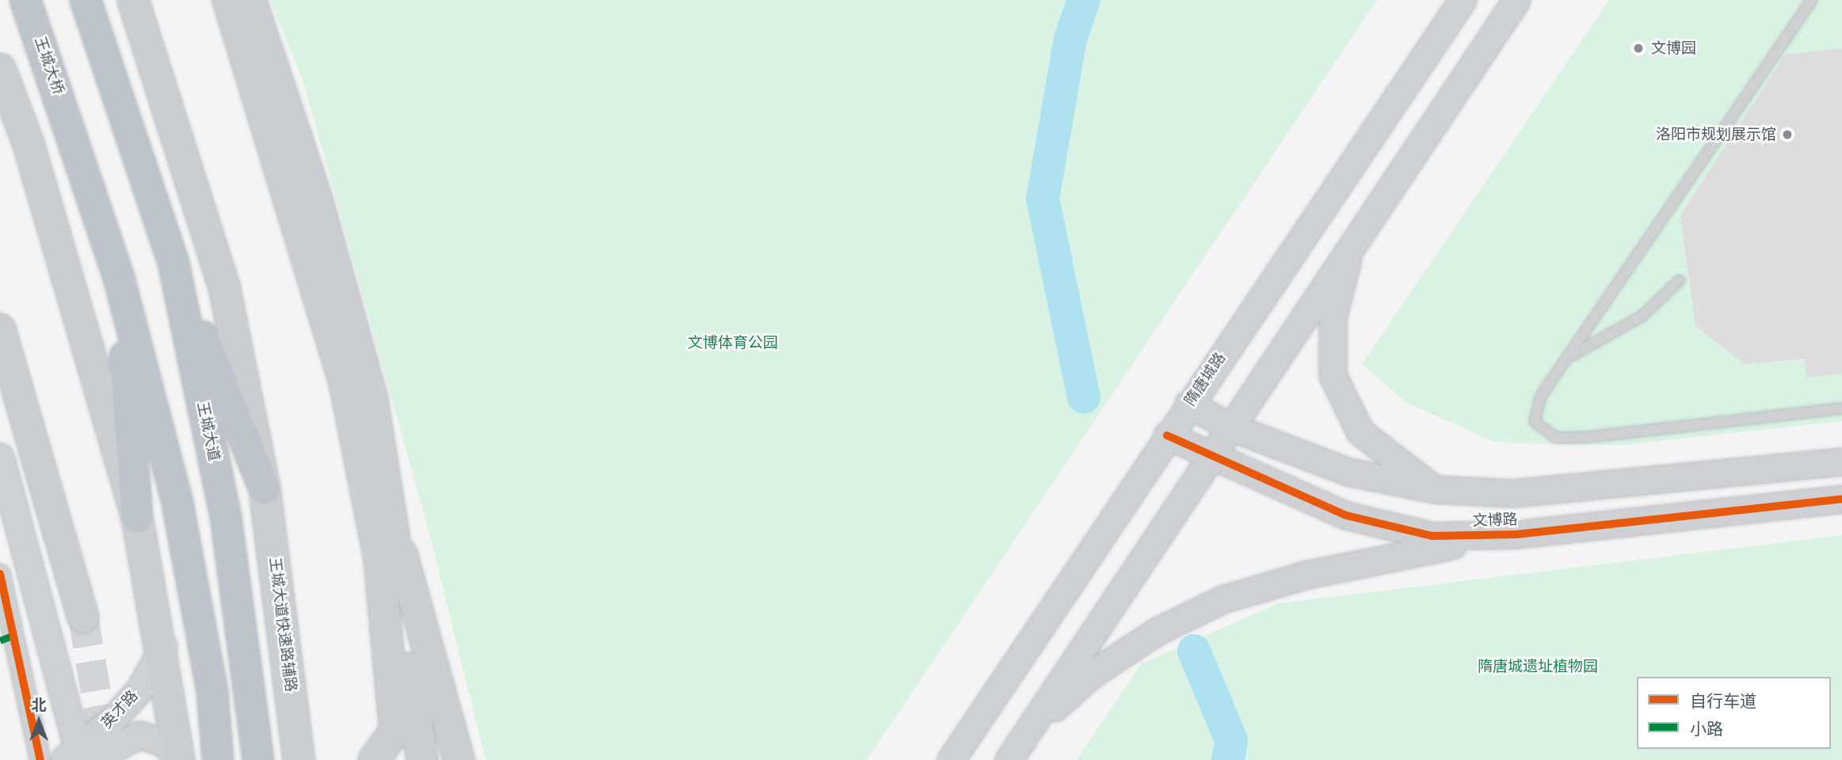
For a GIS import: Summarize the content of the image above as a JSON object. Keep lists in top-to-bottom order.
{
  "streets": {
    "highway": ["王城大桥", "王城大道"],
    "main road": [
      "隋唐城路",
      "文博路",
      "王城大道快速路辅路",
      "英才路"
    ]
  },
  "crossings": [
    ["隋唐城路", "文博路"]
  ],
  "parks": ["文博体育公园", "隋唐城遗址植物园"],
  "places": ["文博园", "洛阳市规划展示馆"],
  "legend": ["自行车道", "小路"],
  "north": "top"
}
